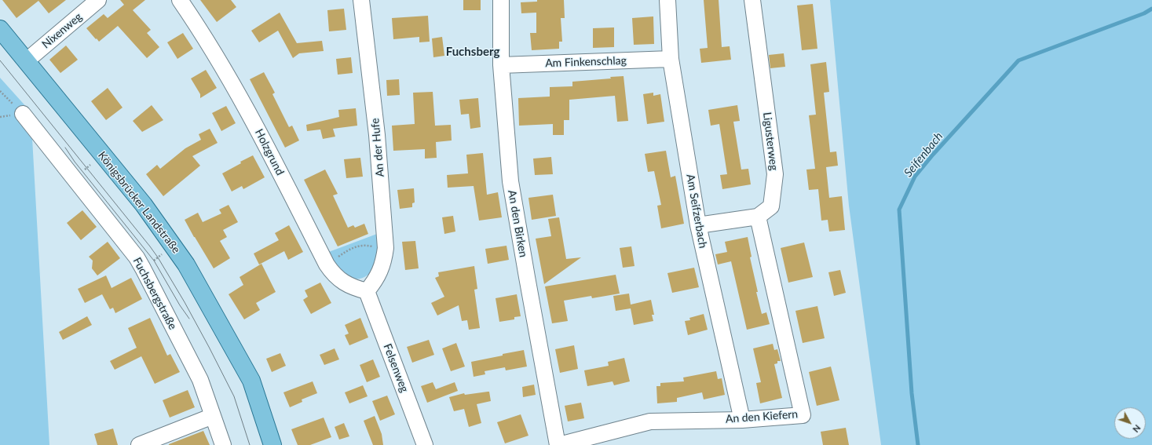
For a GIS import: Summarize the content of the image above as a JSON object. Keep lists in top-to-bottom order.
{
  "streets": {
    "main road": ["Königsbrücker Landstraße"],
    "street": [
      "Nixenweg",
      "Am Finkenschlag",
      "Ligusterweg",
      "An der Hufe",
      "Holzgrund",
      "Am Seifzerbach",
      "An den Birken",
      "Fuchsbergstraße",
      "Felsenweg",
      "An den Kiefern"
    ]
  },
  "crossings": [
    ["Nixenweg", "Königsbrücker Landstraße"],
    ["Am Finkenschlag", "Am Seifzerbach"],
    ["Am Finkenschlag", "An den Birken"],
    ["Ligusterweg", "An den Kiefern"],
    ["An der Hufe", "Holzgrund"],
    ["An der Hufe", "Felsenweg"],
    ["Holzgrund", "Felsenweg"],
    ["Am Seifzerbach", "An den Kiefern"],
    ["An den Birken", "An den Kiefern"]
  ],
  "districts": ["Fuchsberg"],
  "water": ["Seifenbach"],
  "north": "bottom right"
}
